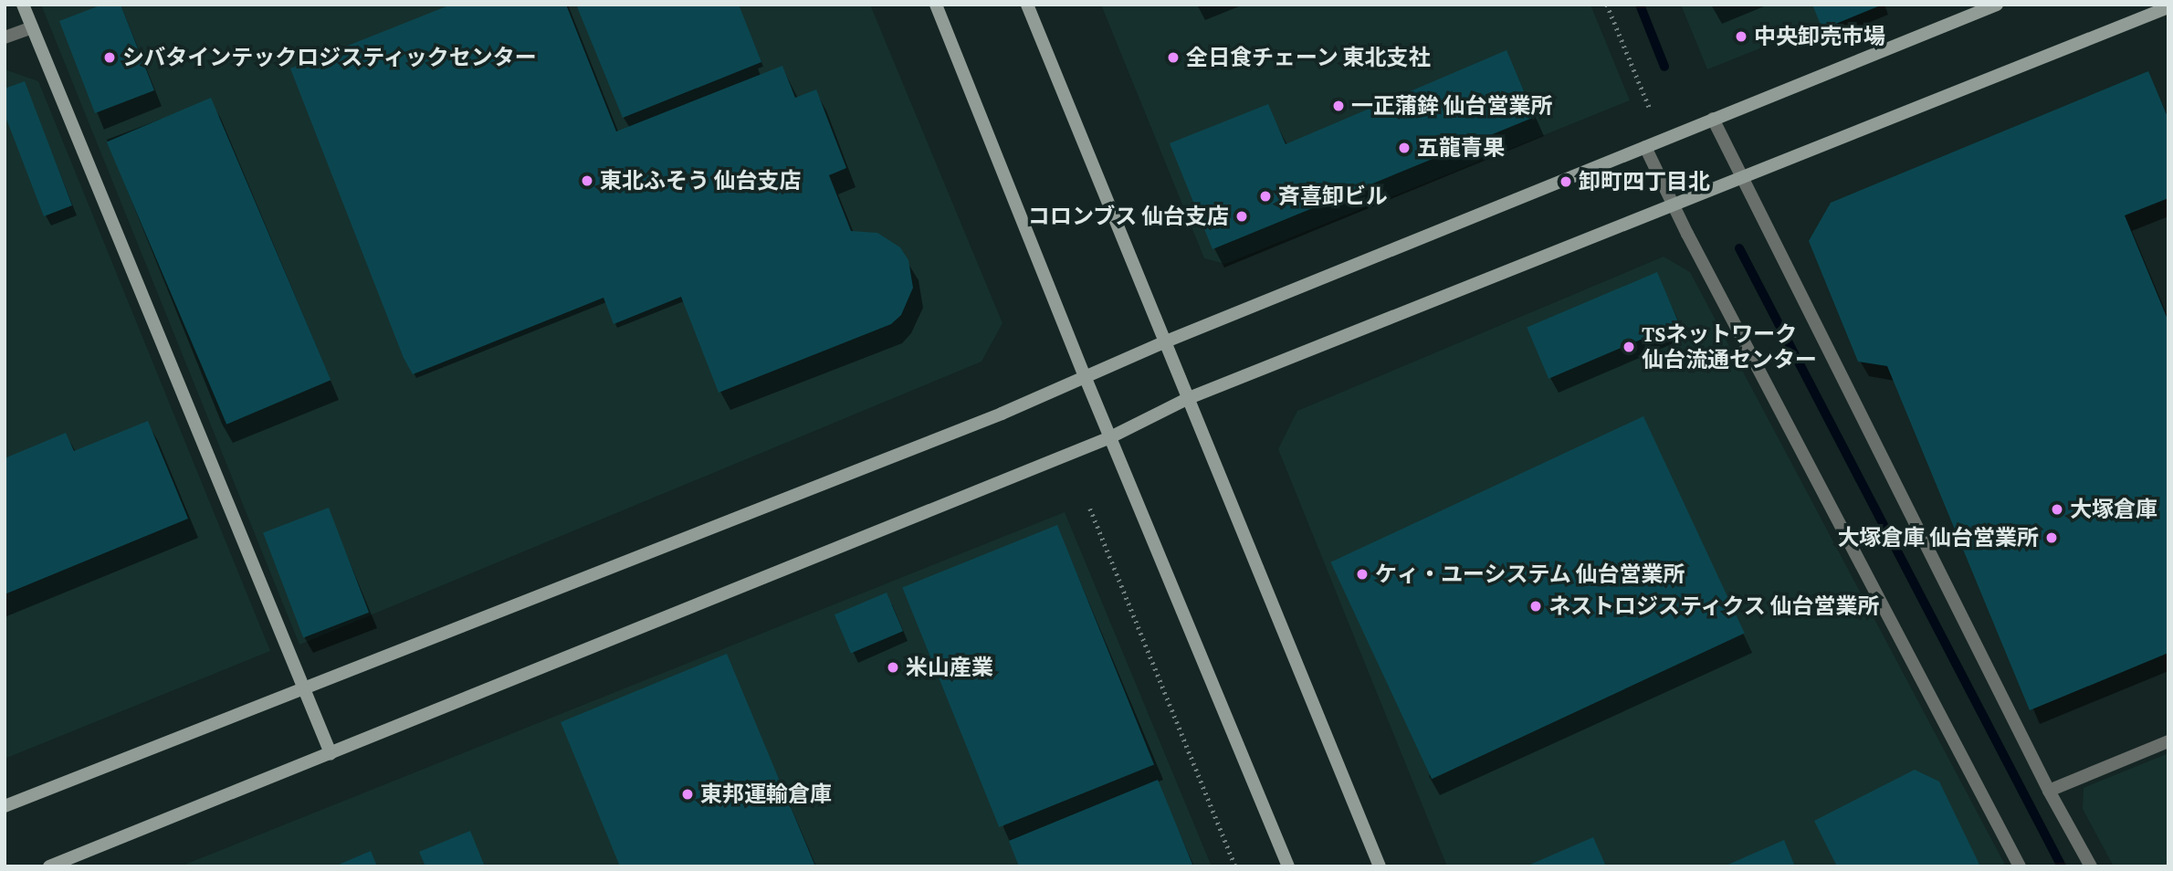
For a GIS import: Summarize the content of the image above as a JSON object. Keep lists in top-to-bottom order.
{
  "places": [
    "中央卸売市場",
    "シバタインテックロジスティックセンター",
    "全日食チェーン 東北支社",
    "一正蒲鉾 仙台営業所",
    "五龍青果",
    "東北ふそう 仙台支店",
    "卸町四丁目北",
    "斉喜卸ビル",
    "コロンブス 仙台支店",
    "TSネットワーク 仙台流通センター",
    "大塚倉庫",
    "大塚倉庫 仙台営業所",
    "ケィ・ユーシステム 仙台営業所",
    "ネストロジスティクス 仙台営業所",
    "米山産業",
    "東邦運輸倉庫"
  ]
}
